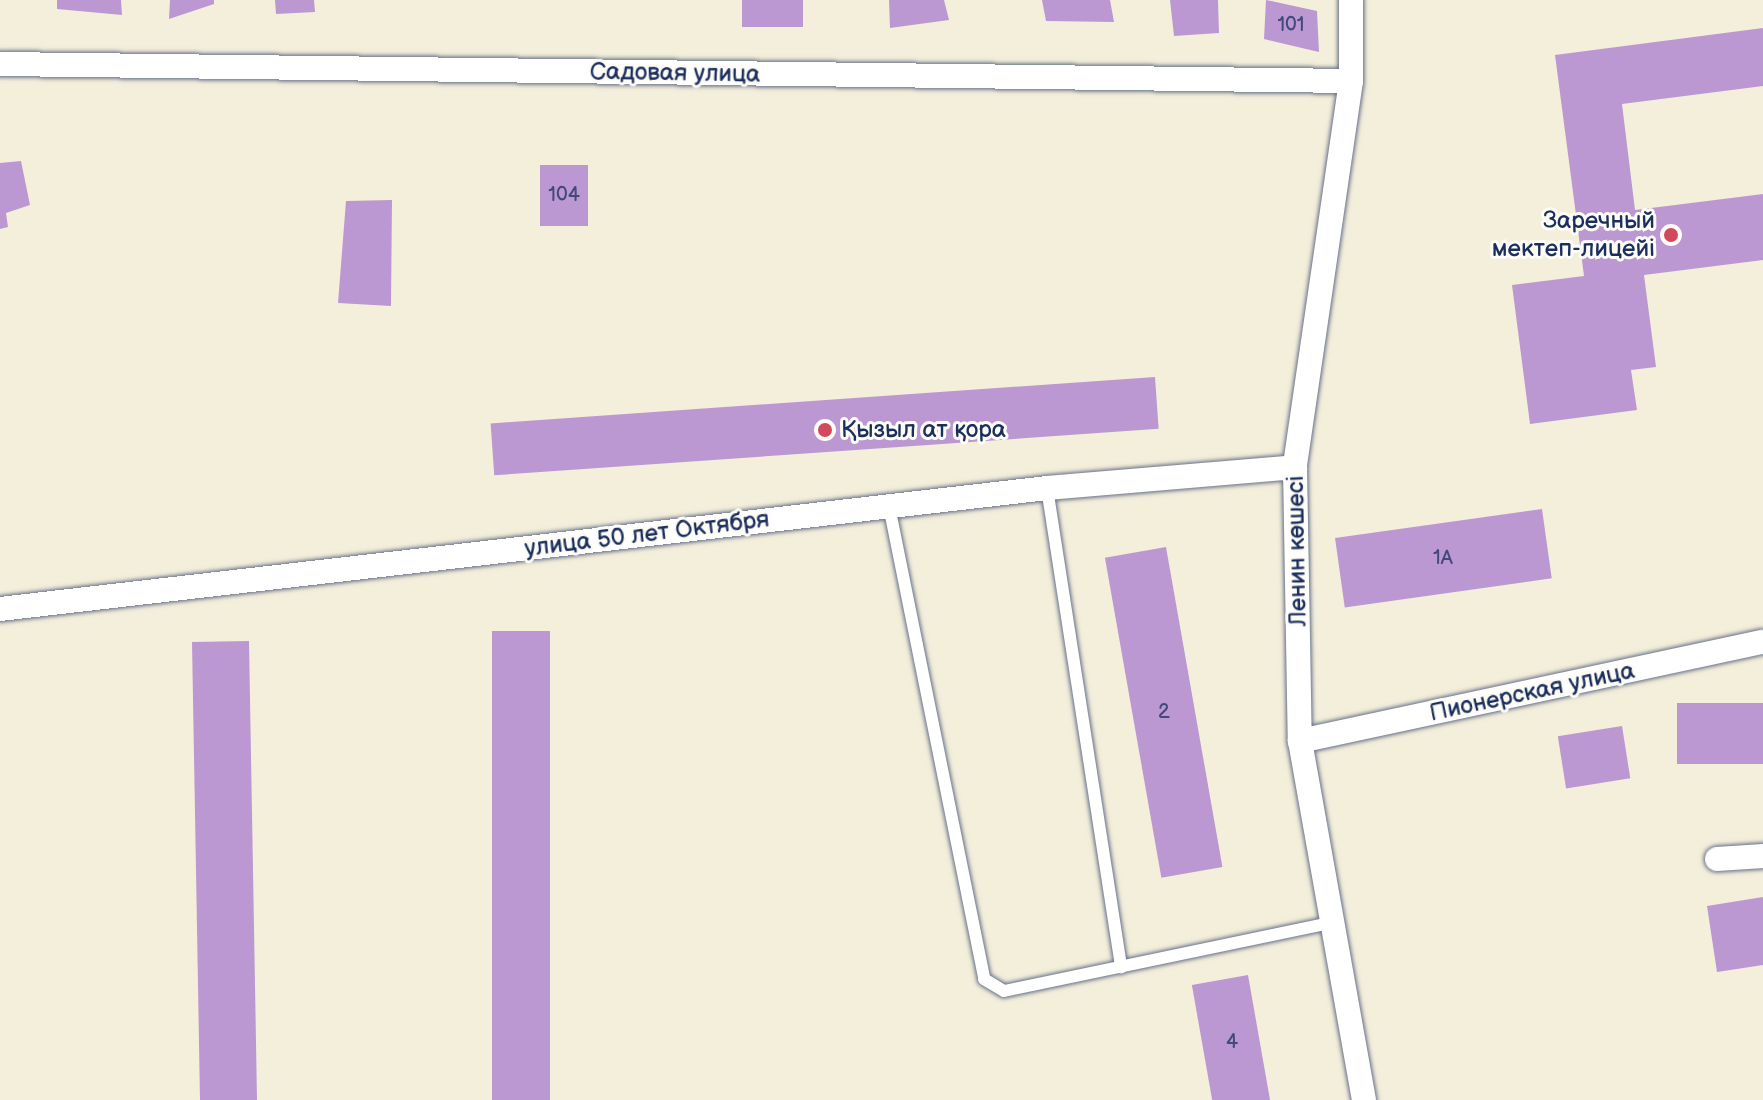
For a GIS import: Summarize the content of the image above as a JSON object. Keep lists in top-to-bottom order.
{
  "streets": {
    "street": [
      "Садовая улица",
      "улица 50 лет Октября",
      "Ленин көшесі",
      "Пионерская улица"
    ]
  },
  "crossings": [
    ["Садовая улица", "Ленин көшесі"],
    ["улица 50 лет Октября", "Ленин көшесі"],
    ["Ленин көшесі", "Пионерская улица"]
  ],
  "places": ["Заречный мектеп-лицейі", "Қызыл ат қора"],
  "house_numbers": [
    "101",
    "104",
    "1А",
    "2",
    "4"
  ]
}
